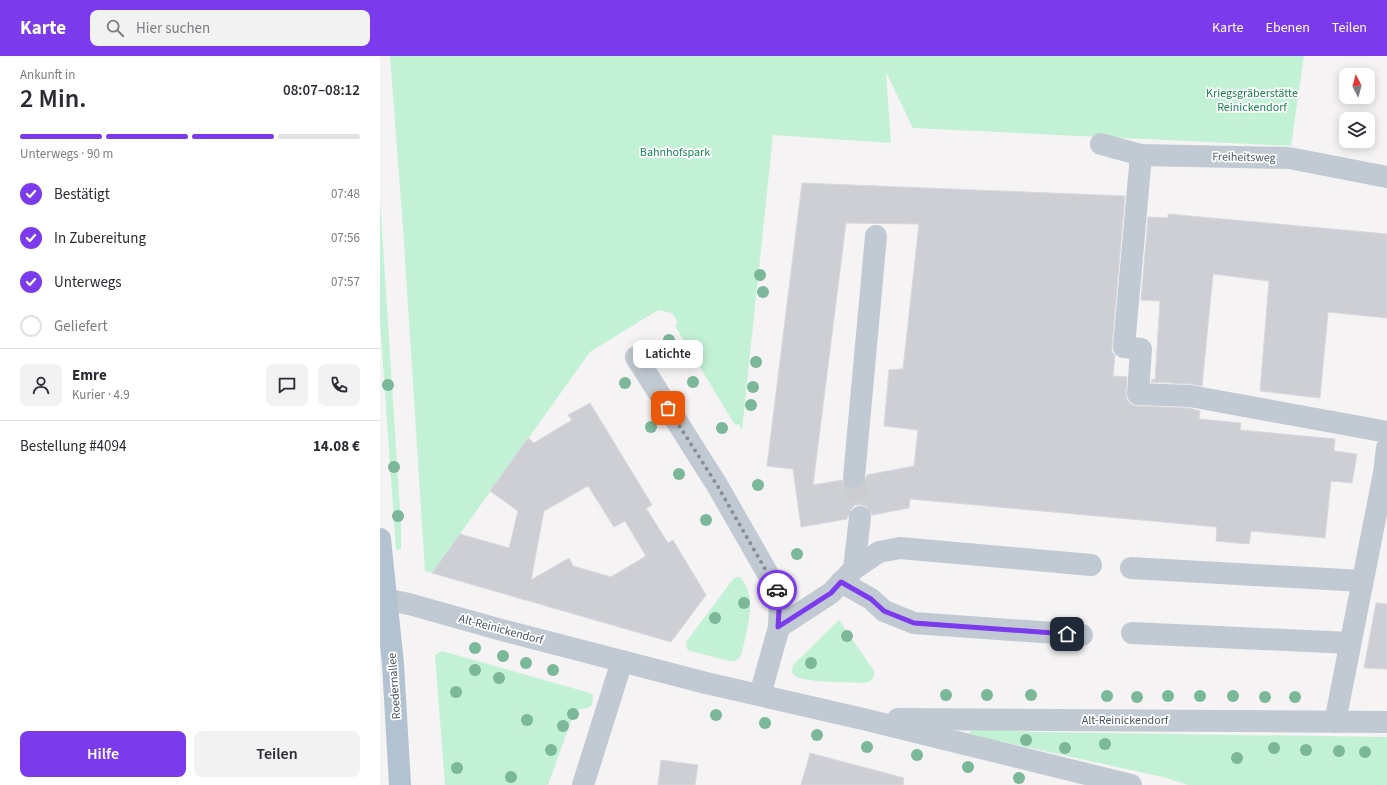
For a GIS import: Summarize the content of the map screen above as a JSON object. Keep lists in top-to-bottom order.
{
  "streets": {
    "main road": ["Roedernallee"],
    "street": ["Freiheitsweg", "Alt-Reinickendorf"]
  },
  "crossings": [
    ["Alt-Reinickendorf", "Roedernallee"]
  ],
  "parks": ["Kriegsgräberstätte Reinickendorf", "Bahnhofspark"],
  "places": ["Latichte"],
  "north": "top",
  "page": {
    "header": "Karte",
    "search": "Hier suchen",
    "nav": ["Karte", "Ebenen", "Teilen"],
    "heading": ["2 Min.", "Ankunft in", "08:07–08:12"],
    "panel": [
      "Emre",
      "Kurier · 4.9",
      "Bestellung #4094",
      "14.08 €"
    ],
    "bar": "Unterwegs · 90 m",
    "list": [
      ["Bestätigt", "07:48"],
      ["In Zubereitung", "07:56"],
      ["Unterwegs", "07:57"],
      "Geliefert"
    ],
    "bubble": "Latichte",
    "buttons": ["Hilfe", "Teilen"]
  }
}
